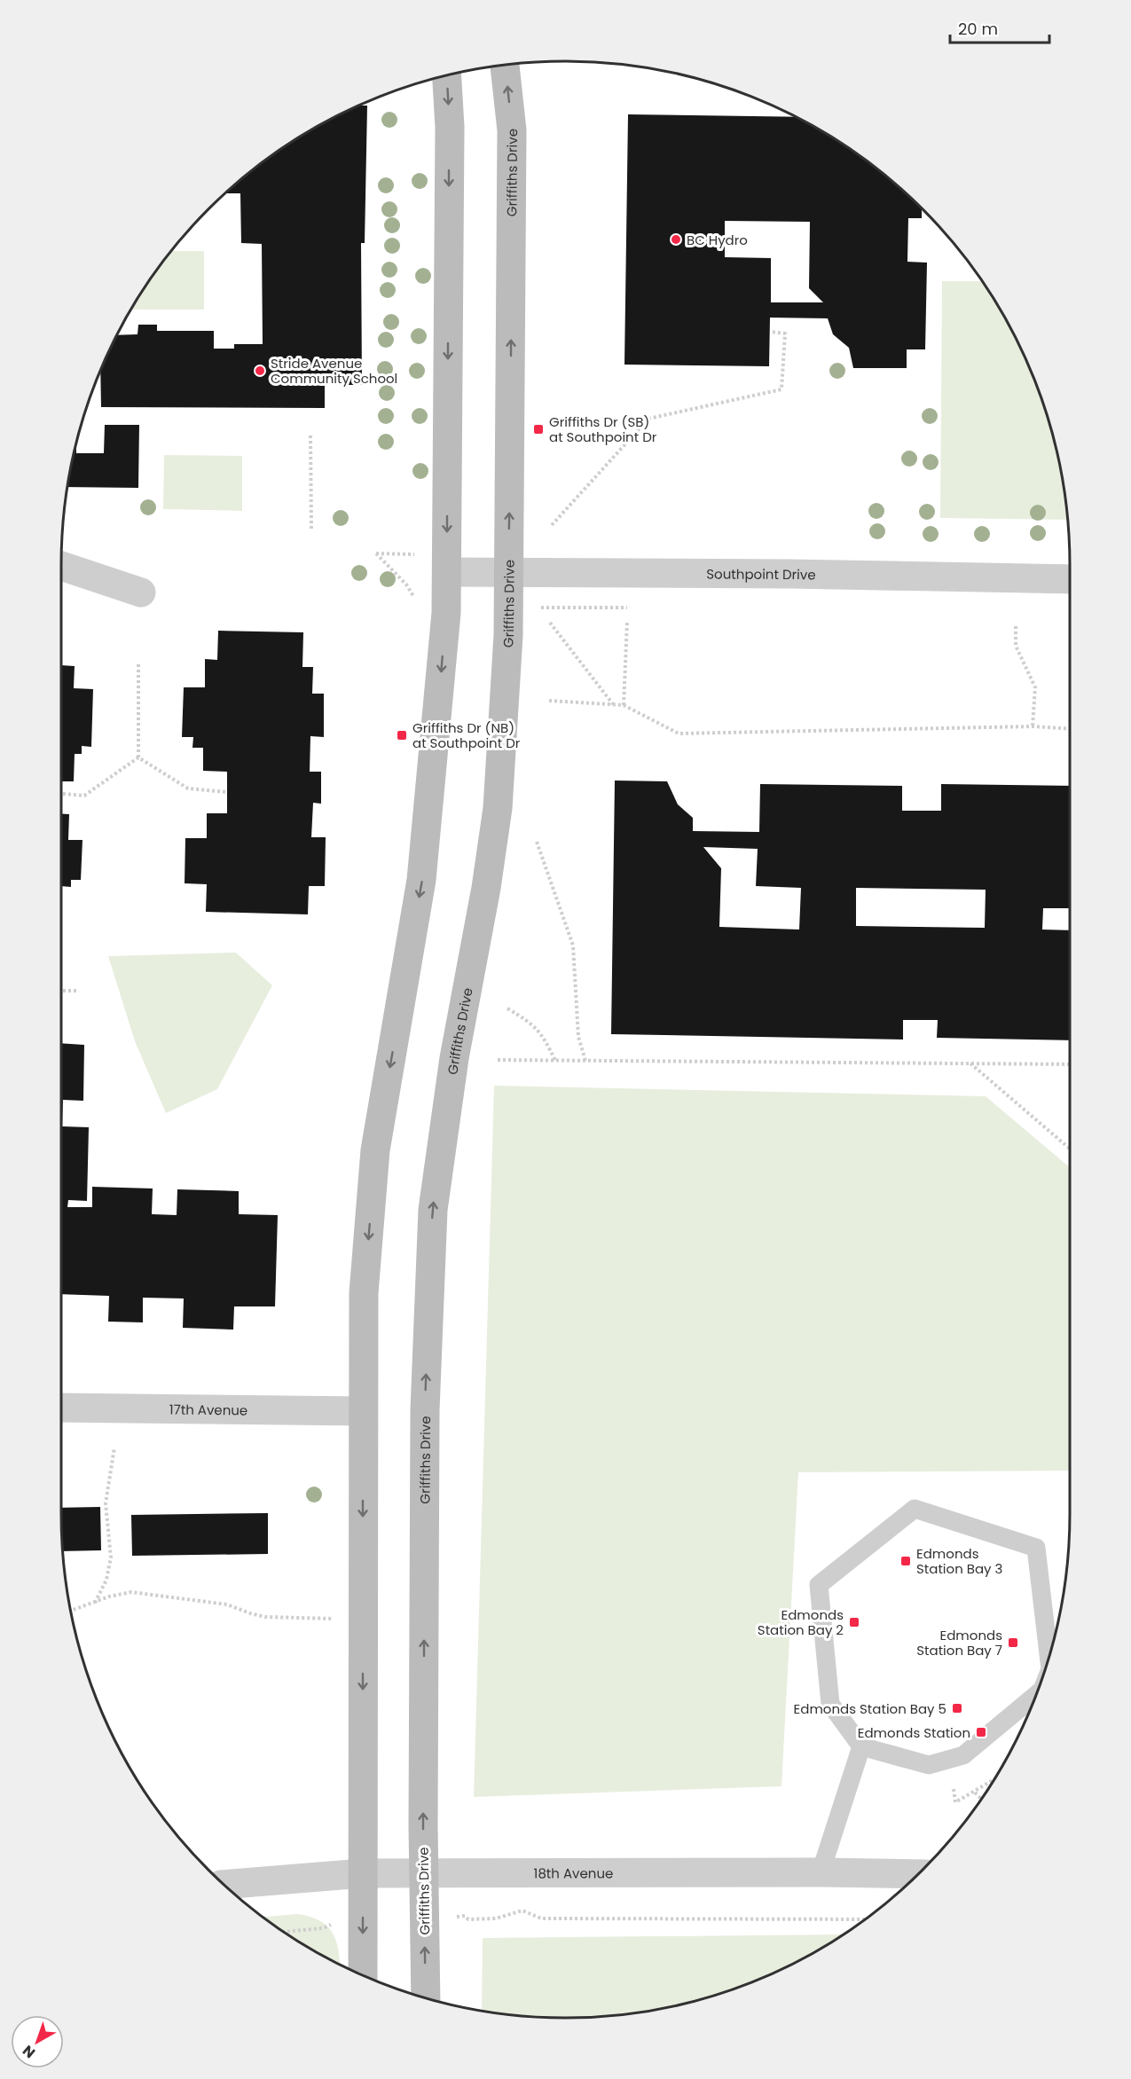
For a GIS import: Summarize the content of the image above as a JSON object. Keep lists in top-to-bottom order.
{
  "streets": {
    "main road": ["Griffiths Drive"],
    "street": ["Southpoint Drive", "17th Avenue", "18th Avenue"]
  },
  "crossings": [
    ["Griffiths Drive", "Southpoint Drive"],
    ["Griffiths Drive", "18th Avenue"]
  ],
  "places": {
    "other": ["BC Hydro", "Stride Avenue Community School"],
    "transit": [
      "Griffiths Dr (SB) at Southpoint Dr",
      "Griffiths Dr (NB) at Southpoint Dr",
      "Edmonds Station Bay 3",
      "Edmonds Station Bay 2",
      "Edmonds Station Bay 7",
      "Edmonds Station Bay 5",
      "Edmonds Station"
    ]
  },
  "scale_bar": "20 m",
  "north": "bottom left"
}
